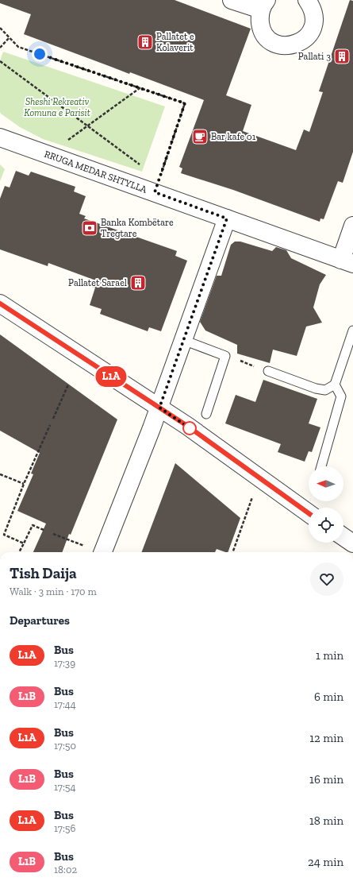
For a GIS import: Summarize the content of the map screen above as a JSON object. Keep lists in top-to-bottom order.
{
  "streets": {
    "street": ["RRUGA MEDAR SHTYLLA"]
  },
  "parks": ["Sheshi Rekreativ Komuna e Parisit"],
  "places": {
    "building": ["Pallatet e Kolaverit", "Pallati 3", "Pallatet Sarael"],
    "cafe": ["Bar kafe 01"],
    "bank": ["Banka Kombëtare Tregtare"]
  },
  "lines": ["bus line L1A"],
  "north": "left",
  "page": {
    "on_map": "L1A",
    "heading": [
      ["Tish Daija", "Walk · 3 min · 170 m"],
      "Departures"
    ],
    "list": [
      {
        "mark": "L1A",
        "name": "Bus",
        "note": "17:39",
        "value": "1 min"
      },
      {
        "mark": "L1B",
        "name": "Bus",
        "note": "17:44",
        "value": "6 min"
      },
      {
        "mark": "L1A",
        "name": "Bus",
        "note": "17:50",
        "value": "12 min"
      },
      {
        "mark": "L1B",
        "name": "Bus",
        "note": "17:54",
        "value": "16 min"
      },
      {
        "mark": "L1A",
        "name": "Bus",
        "note": "17:56",
        "value": "18 min"
      },
      {
        "mark": "L1B",
        "name": "Bus",
        "note": "18:02",
        "value": "24 min"
      }
    ]
  }
}
